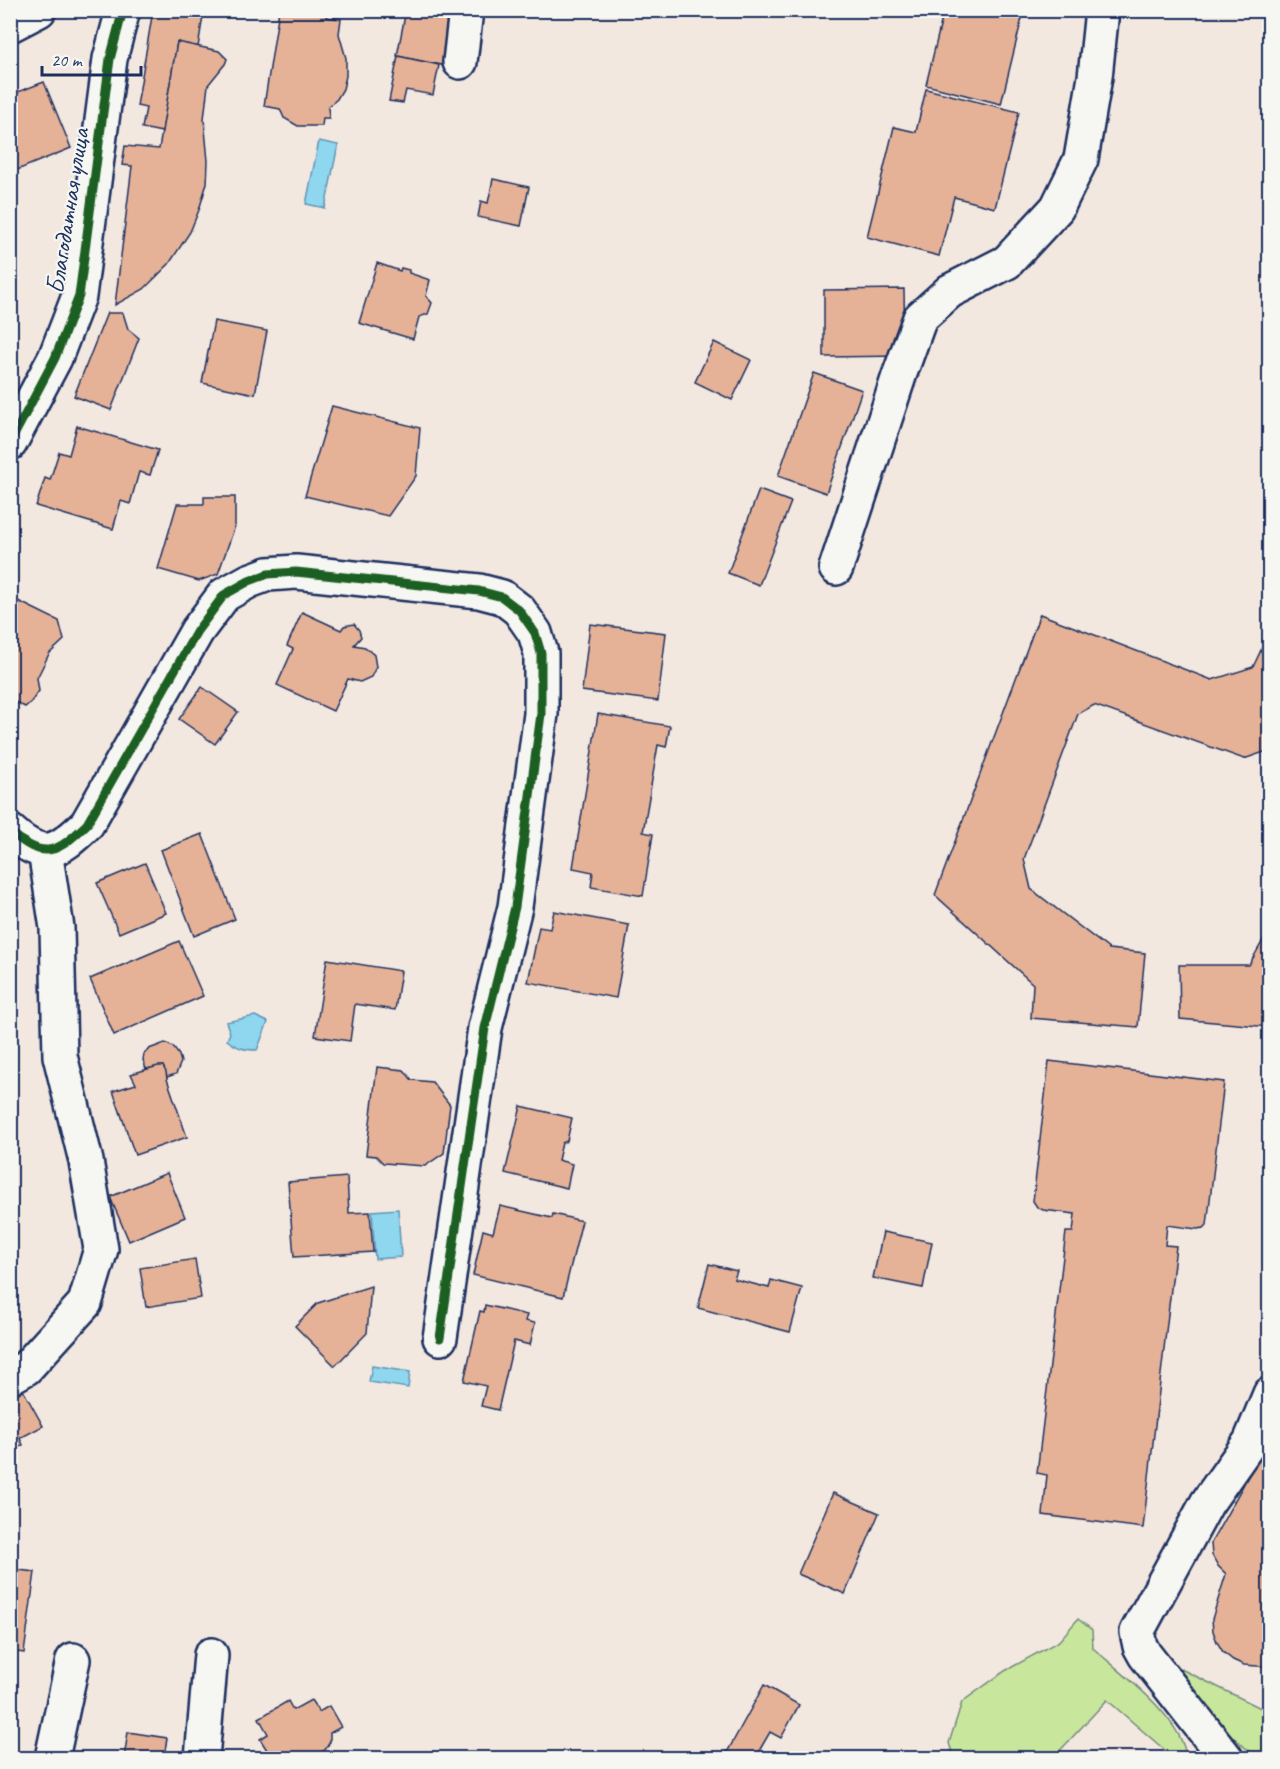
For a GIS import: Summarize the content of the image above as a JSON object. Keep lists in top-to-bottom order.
{
  "streets": {
    "street": ["Благодатная улица"]
  },
  "scale_bar": "20 m"
}
